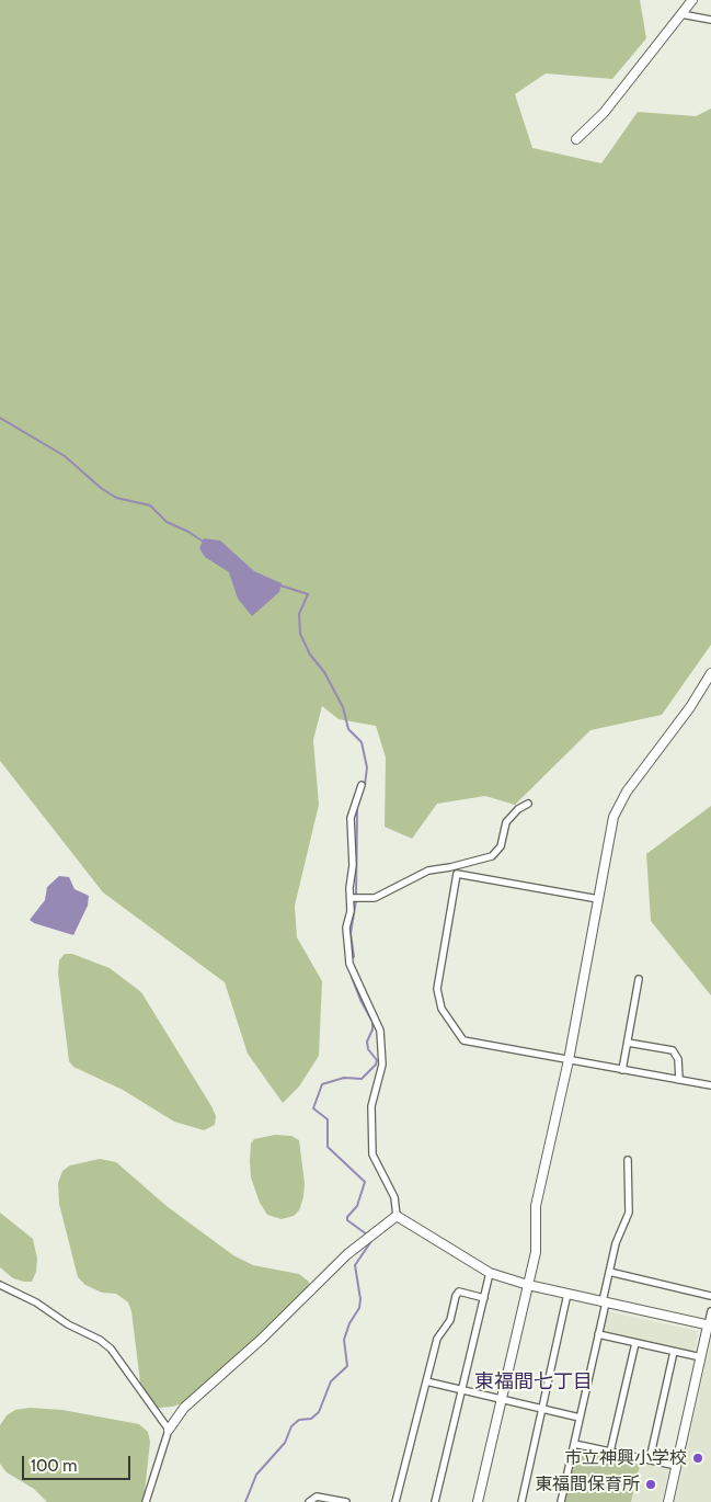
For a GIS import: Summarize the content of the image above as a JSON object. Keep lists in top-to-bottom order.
{
  "districts": ["東福間七丁目"],
  "places": ["市立神興小学校", "東福間保育所"],
  "scale_bar": "100 m"
}
